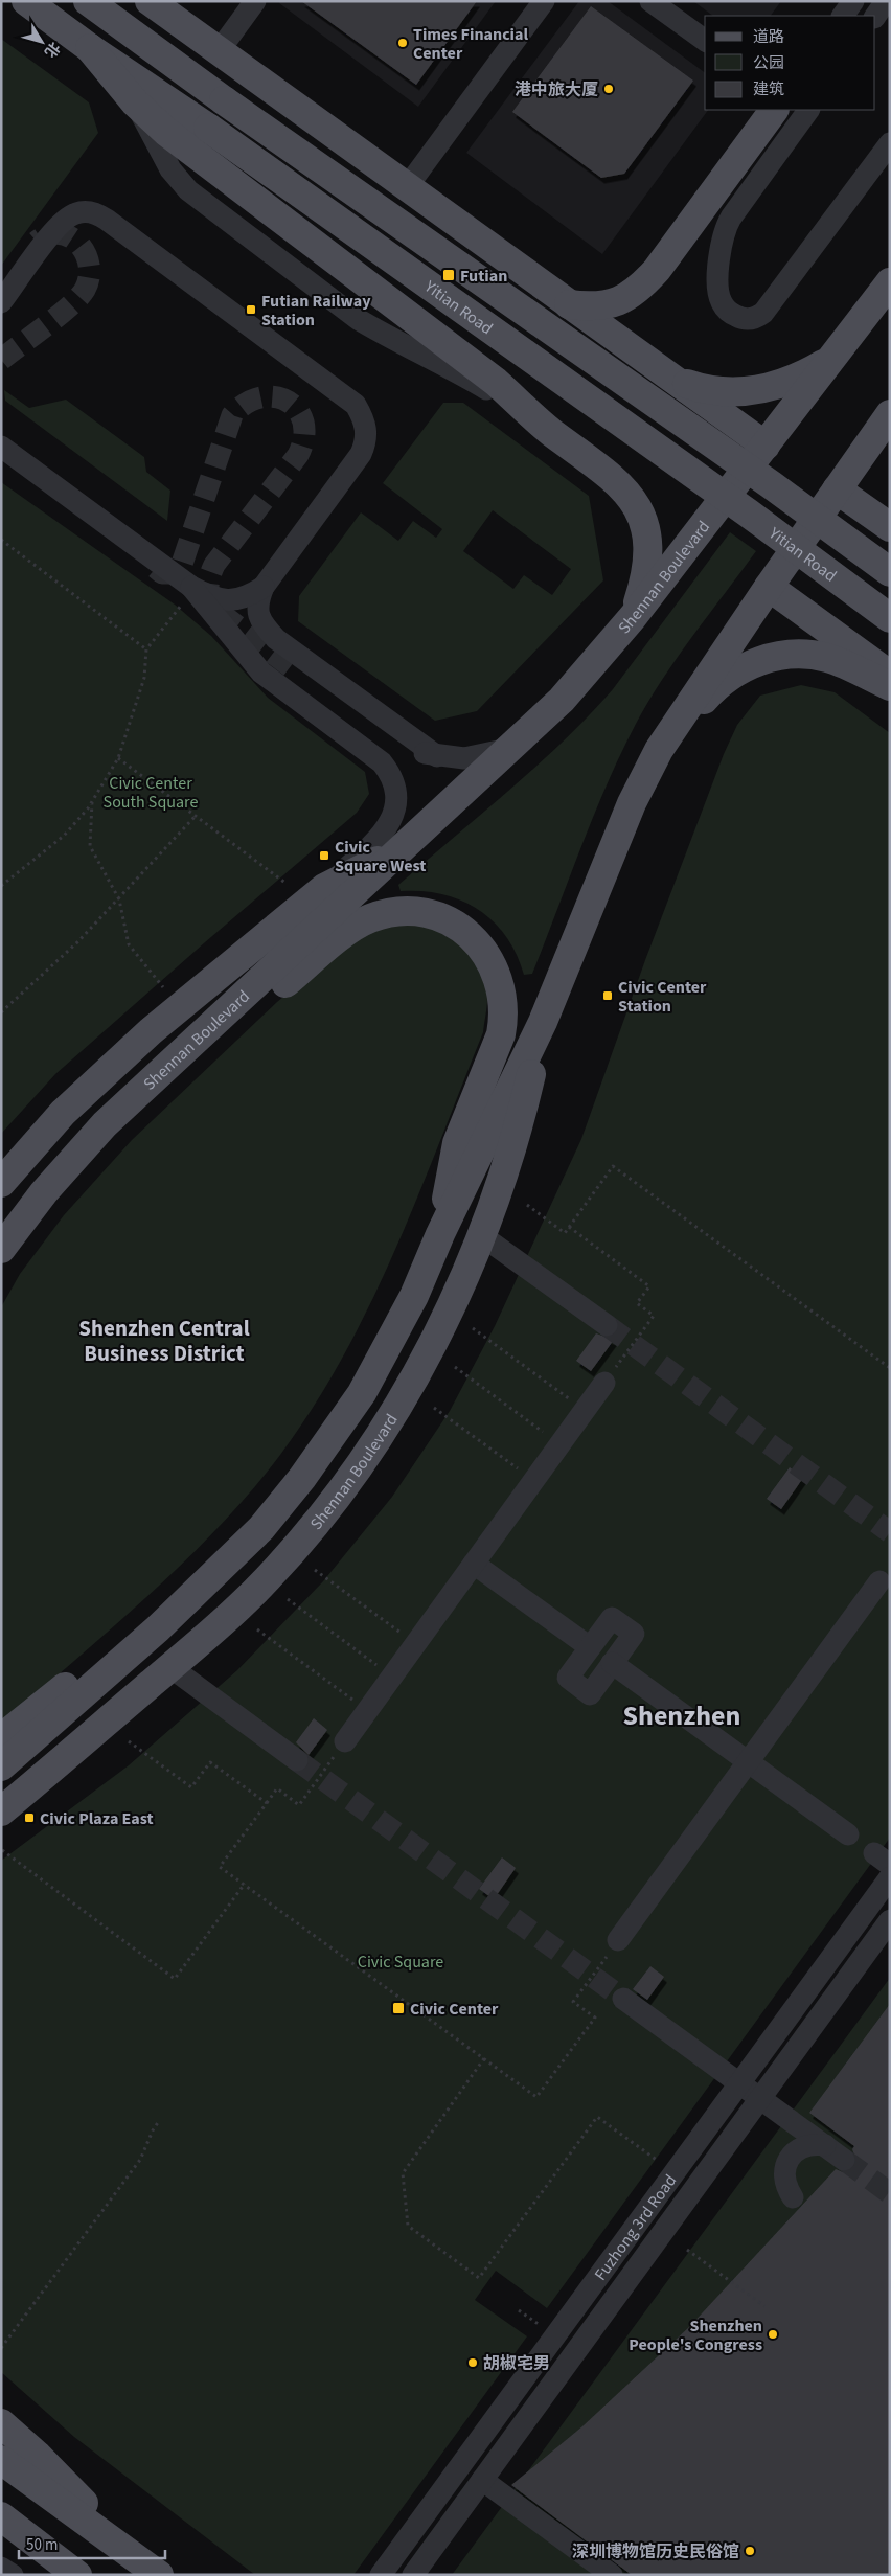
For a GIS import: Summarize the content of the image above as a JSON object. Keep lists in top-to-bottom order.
{
  "streets": {
    "main road": ["Yitian Road", "Shennan Boulevard"],
    "street": ["Fuzhong 3rd Road"]
  },
  "districts": ["Shenzhen Central Business District", "Shenzhen"],
  "parks": ["Civic Center South Square", "Civic Square"],
  "places": {
    "other": [
      "Times Financial Center",
      "港中旅大厦",
      "Shenzhen People's Congress",
      "胡椒宅男",
      "深圳博物馆历史民俗馆"
    ],
    "transit": [
      "Futian",
      "Futian Railway Station",
      "Civic Square West",
      "Civic Center Station",
      "Civic Plaza East",
      "Civic Center"
    ]
  },
  "legend": ["道路", "公园", "建筑"],
  "scale_bar": "50 m",
  "north": "bottom right"
}
